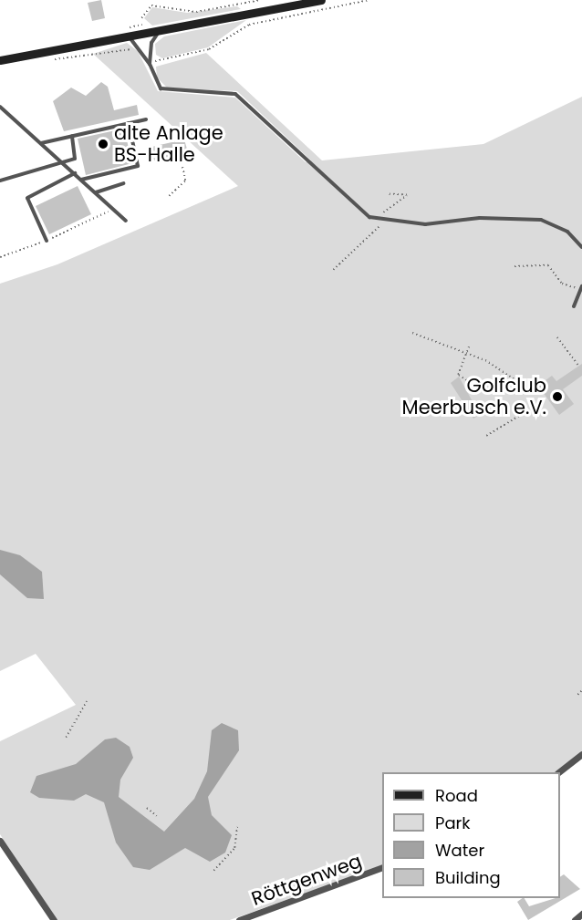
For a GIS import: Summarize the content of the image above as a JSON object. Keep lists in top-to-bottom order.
{
  "streets": {
    "street": ["Röttgenweg"]
  },
  "places": ["alte Anlage BS-Halle", "Golfclub Meerbusch e.V."],
  "legend": [
    "Road",
    "Park",
    "Water",
    "Building"
  ]
}
